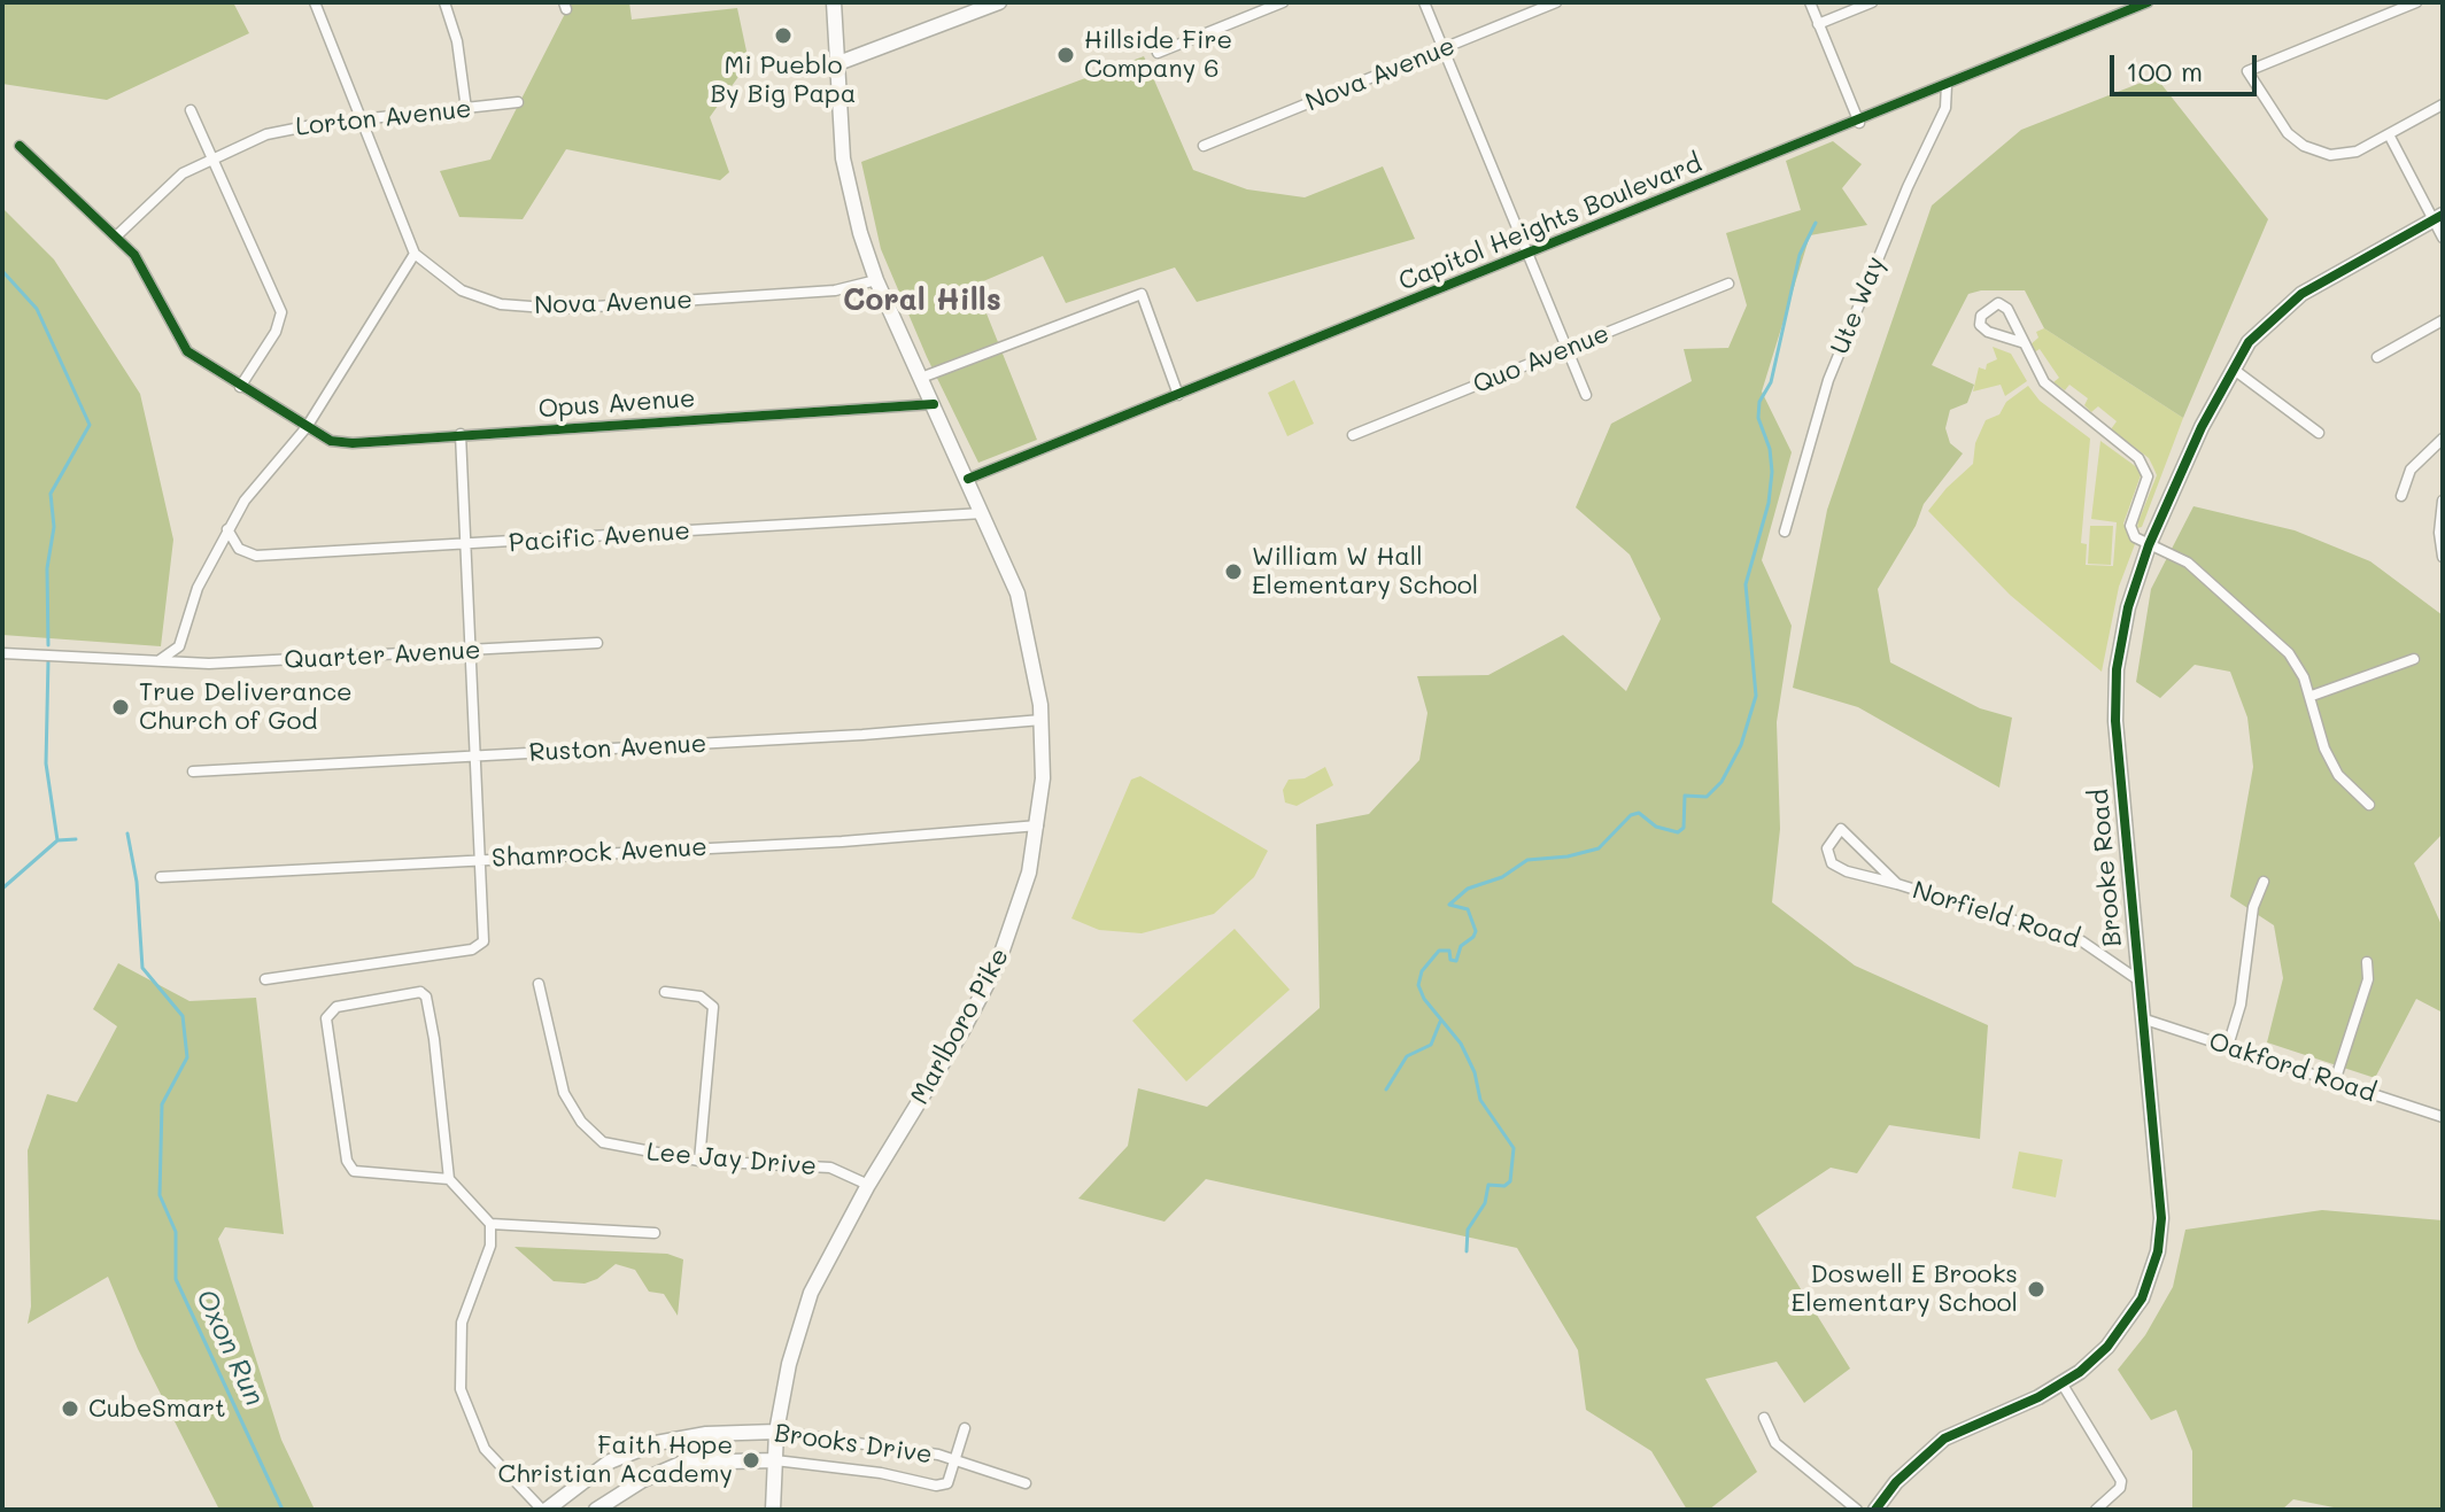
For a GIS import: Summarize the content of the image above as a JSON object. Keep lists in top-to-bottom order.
{
  "streets": {
    "street": [
      "Nova Avenue",
      "Lorton Avenue",
      "Capitol Heights Boulevard",
      "Ute Way",
      "Quo Avenue",
      "Opus Avenue",
      "Pacific Avenue",
      "Quarter Avenue",
      "Ruston Avenue",
      "Shamrock Avenue",
      "Brooke Road",
      "Norfield Road",
      "Marlboro Pike",
      "Oakford Road",
      "Lee Jay Drive",
      "Brooks Drive"
    ]
  },
  "crossings": [
    ["Nova Avenue", "Lorton Avenue"],
    ["Nova Avenue", "Marlboro Pike"],
    ["Lorton Avenue", "Opus Avenue"],
    ["Capitol Heights Boulevard", "Ute Way"],
    ["Capitol Heights Boulevard", "Marlboro Pike"],
    ["Opus Avenue", "Marlboro Pike"],
    ["Pacific Avenue", "Marlboro Pike"],
    ["Ruston Avenue", "Marlboro Pike"],
    ["Shamrock Avenue", "Marlboro Pike"],
    ["Brooke Road", "Norfield Road"],
    ["Brooke Road", "Oakford Road"],
    ["Marlboro Pike", "Lee Jay Drive"],
    ["Marlboro Pike", "Brooks Drive"]
  ],
  "districts": ["Coral Hills"],
  "water": ["Oxon Run"],
  "places": [
    "Mi Pueblo By Big Papa",
    "Hillside Fire Company 6",
    "William W Hall Elementary School",
    "True Deliverance Church of God",
    "Doswell E Brooks Elementary School",
    "CubeSmart",
    "Faith Hope Christian Academy"
  ],
  "scale_bar": "100 m"
}
